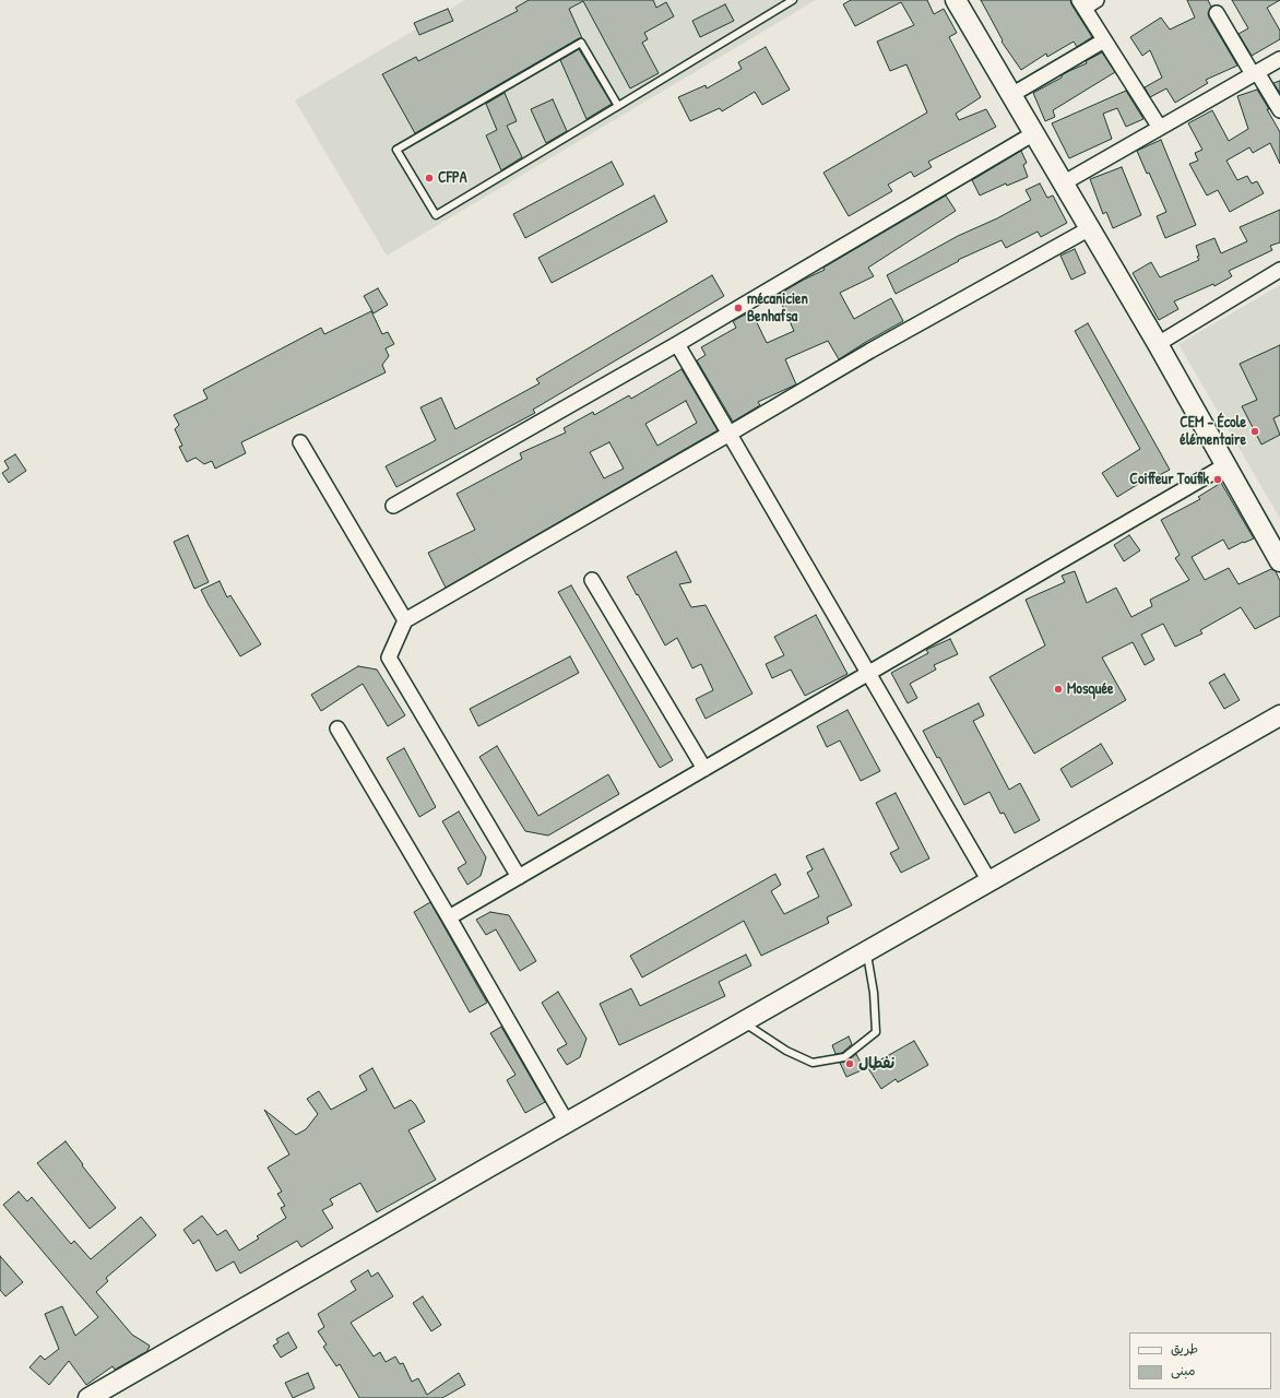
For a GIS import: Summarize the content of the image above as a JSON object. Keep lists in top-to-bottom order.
{
  "places": [
    "CFPA",
    "mécanicien Benhafsa",
    "CEM - École élémentaire",
    "Coiffeur Toufik",
    "Mosquée",
    "نفطال"
  ],
  "legend": ["طريق", "مبنى"]
}
